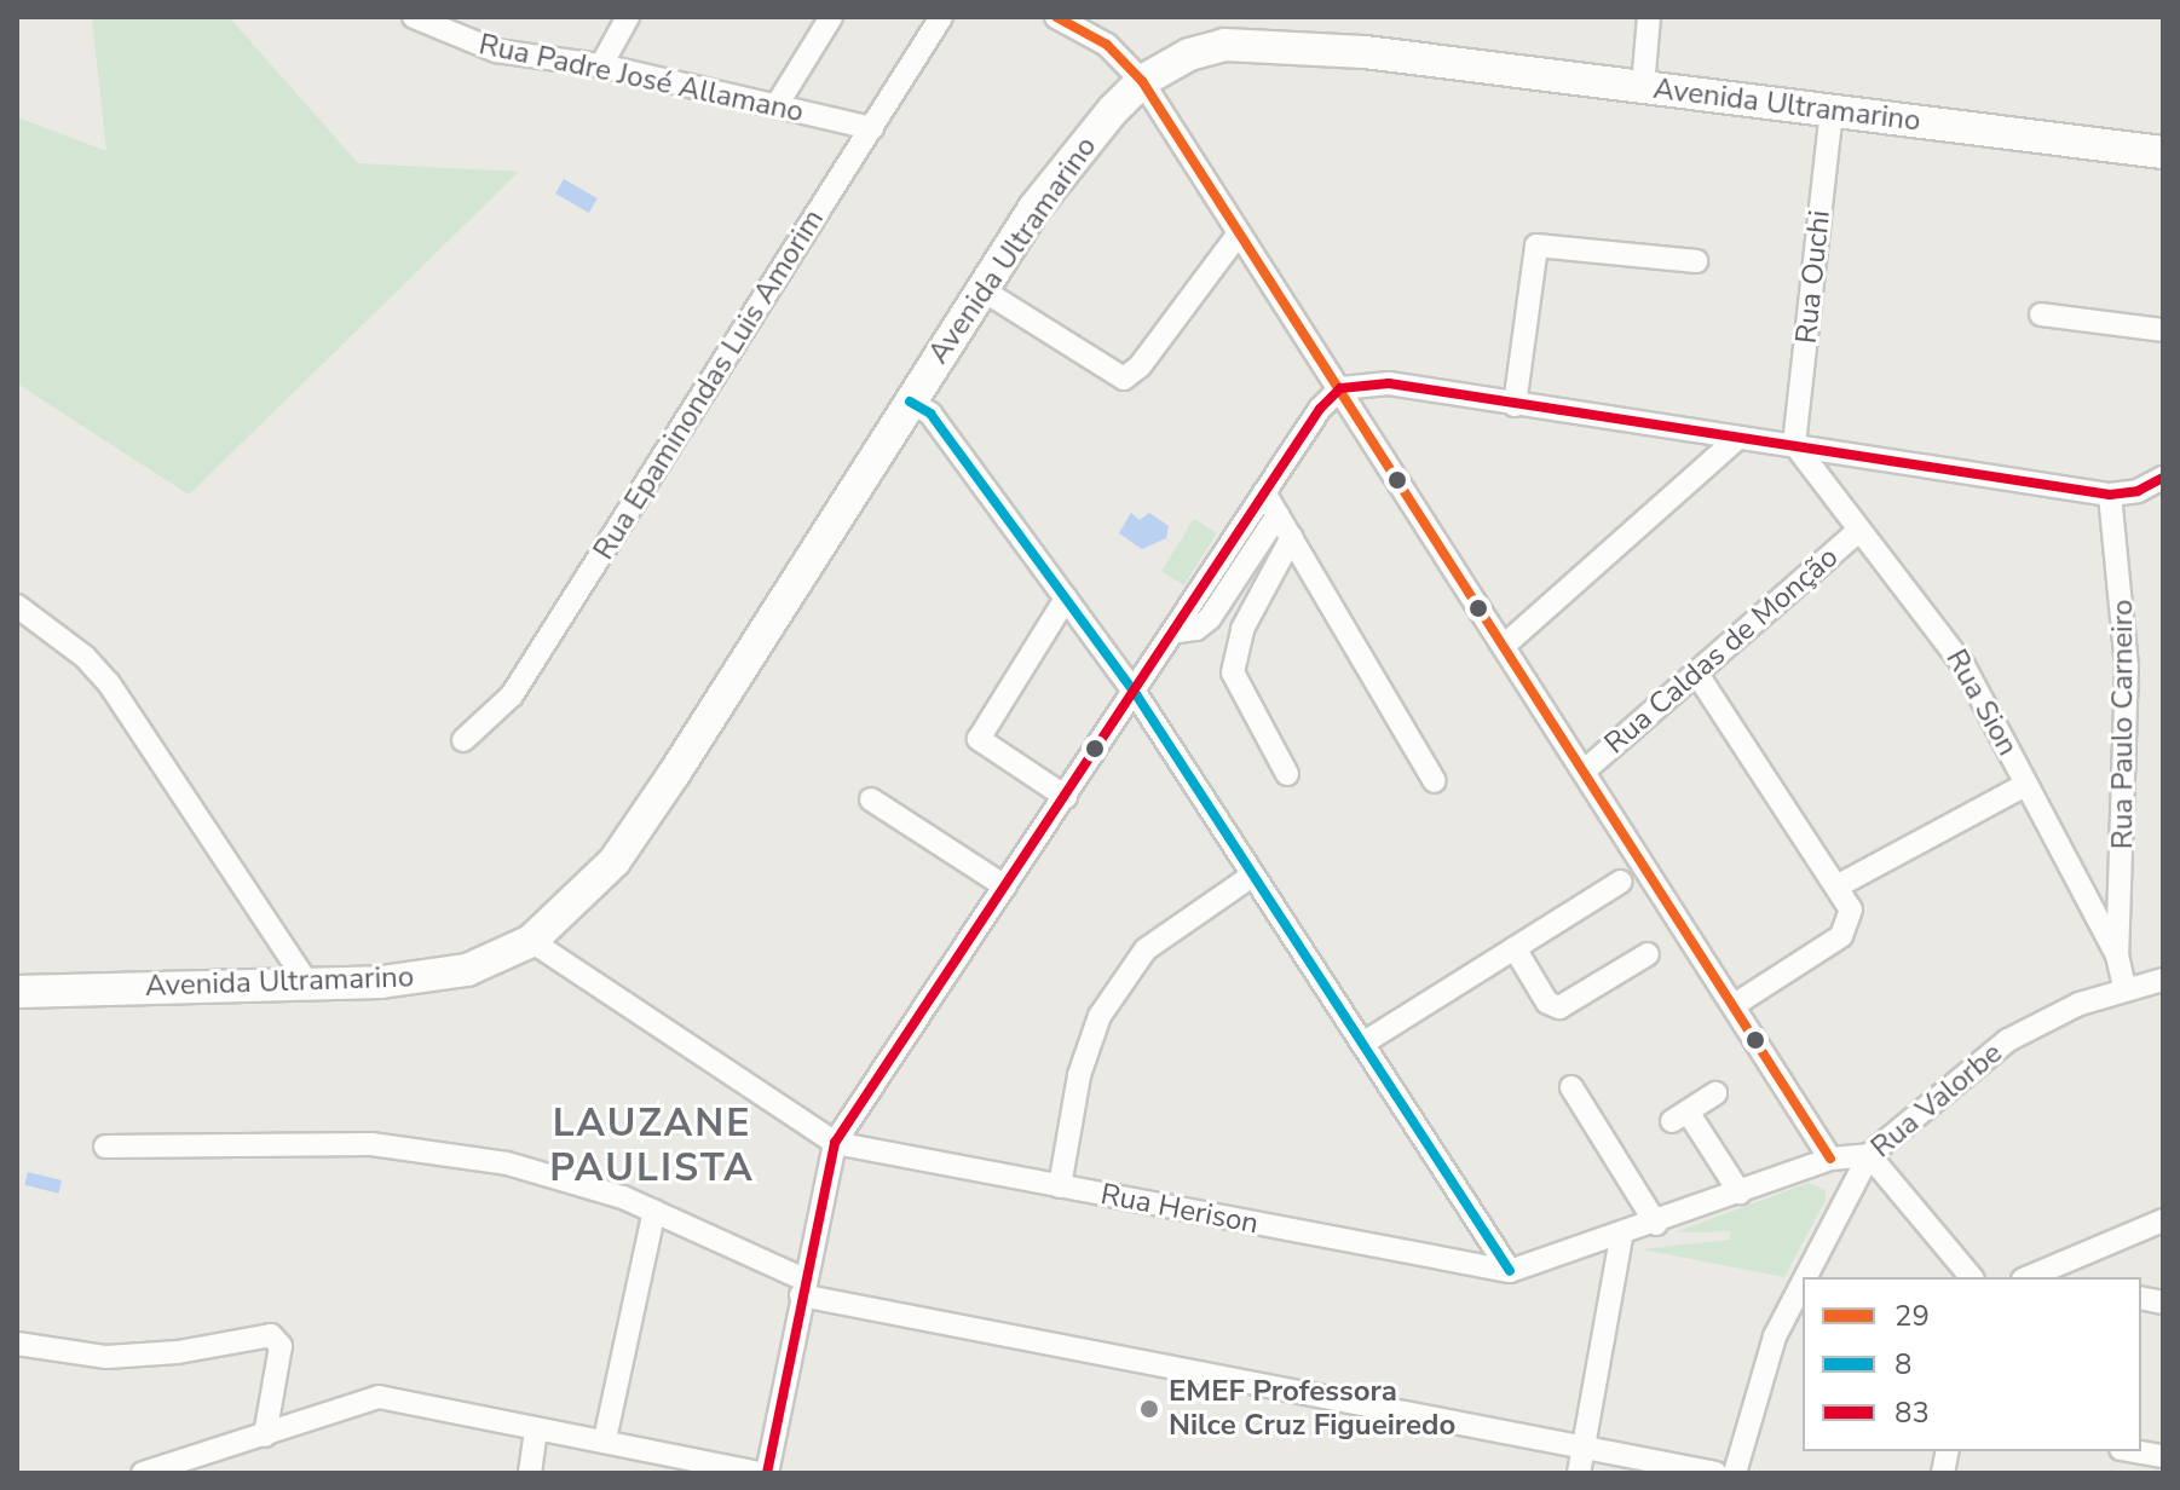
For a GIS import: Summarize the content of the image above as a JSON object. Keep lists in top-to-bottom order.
{
  "streets": {
    "street": [
      "Rua Padre José Allamano",
      "Avenida Ultramarino",
      "Rua Ouchi",
      "Rua Epaminondas Luis Amorim",
      "Rua Caldas de Monção",
      "Rua Sion",
      "Rua Paulo Carneiro",
      "Rua Valorbe",
      "Rua Herison"
    ]
  },
  "crossings": [
    ["Rua Padre José Allamano", "Rua Epaminondas Luis Amorim"],
    ["Avenida Ultramarino", "Rua Ouchi"],
    ["Avenida Ultramarino", "Rua Herison"],
    ["Rua Ouchi", "Rua Sion"],
    ["Rua Caldas de Monção", "Rua Sion"],
    ["Rua Sion", "Rua Paulo Carneiro"],
    ["Rua Sion", "Rua Valorbe"],
    ["Rua Valorbe", "Rua Herison"]
  ],
  "districts": ["LAUZANE PAULISTA"],
  "places": ["EMEF Professora Nilce Cruz Figueiredo"],
  "lines": ["transit line 29", "transit line 83", "transit line 8"],
  "legend": ["29", "8", "83"]
}
